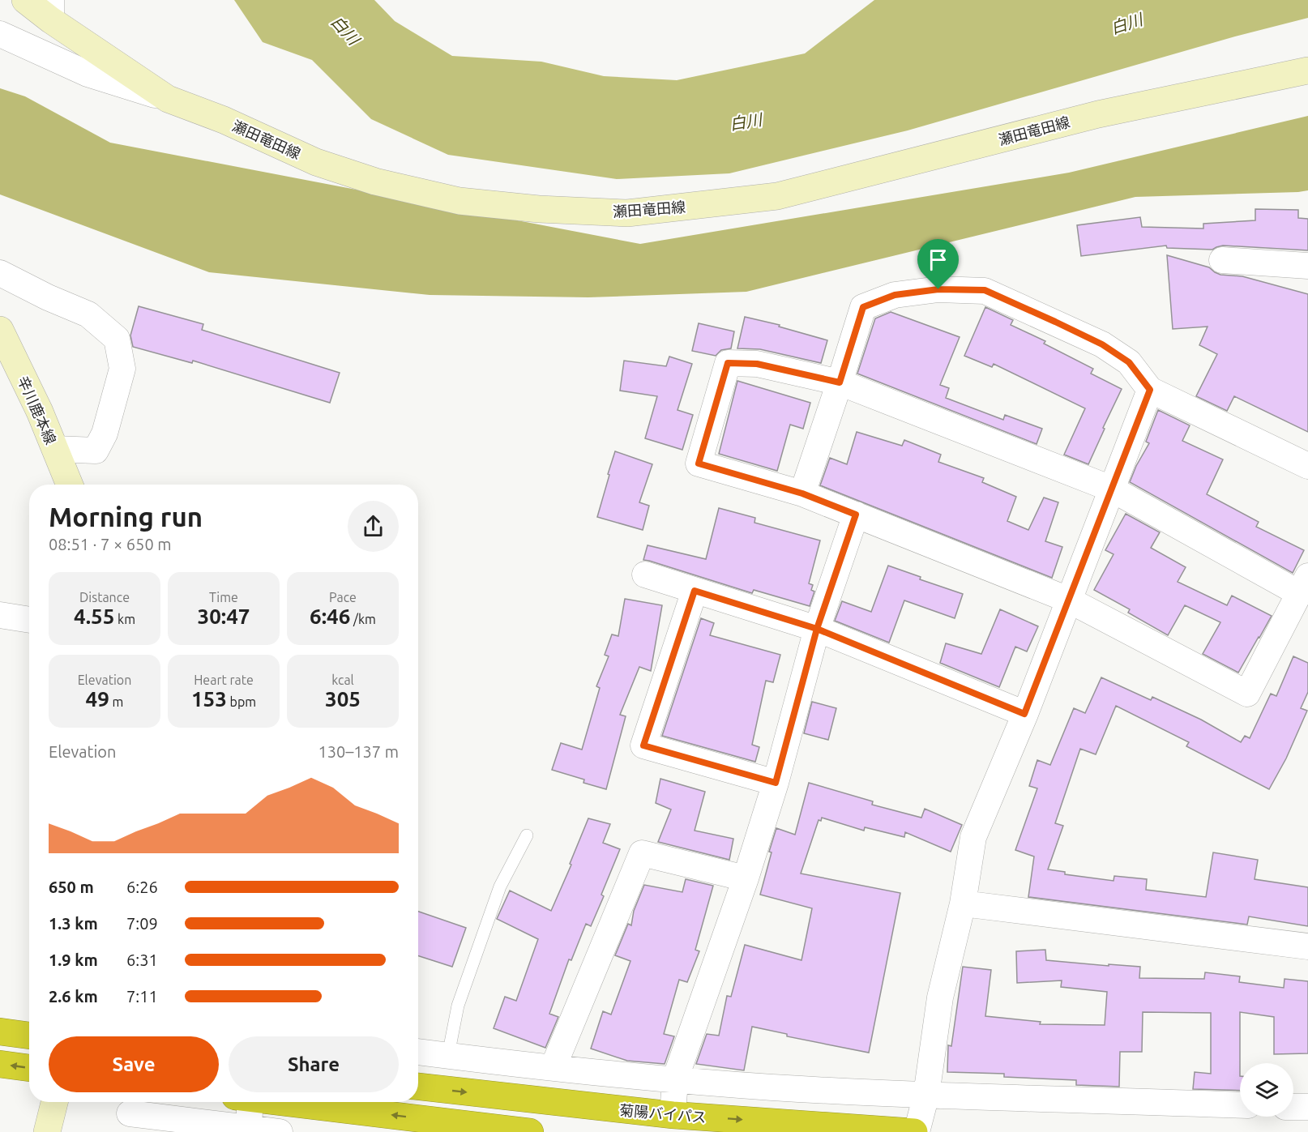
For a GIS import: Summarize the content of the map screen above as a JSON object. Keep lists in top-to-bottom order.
{
  "streets": {
    "highway": ["菊陽バイパス"],
    "main road": ["瀬田竜田線", "辛川鹿本線"]
  },
  "one_way": ["菊陽バイパス"],
  "water": ["白川"],
  "page": {
    "heading": ["Morning run", "08:51 · 7 × 650 m"],
    "stats": [
      ["Distance", "4.55 km"],
      ["Time", "30:47"],
      ["Pace", "6:46 /km"],
      ["Elevation", "49 m"],
      ["Heart rate", "153 bpm"],
      ["kcal", "305"]
    ],
    "chart": ["Elevation", "130–137 m"],
    "list": [
      {
        "name": "650 m",
        "note": "6:26"
      },
      {
        "name": "1.3 km",
        "note": "7:09"
      },
      {
        "name": "1.9 km",
        "note": "6:31"
      },
      {
        "name": "2.6 km",
        "note": "7:11"
      }
    ],
    "buttons": ["Save", "Share"]
  }
}
